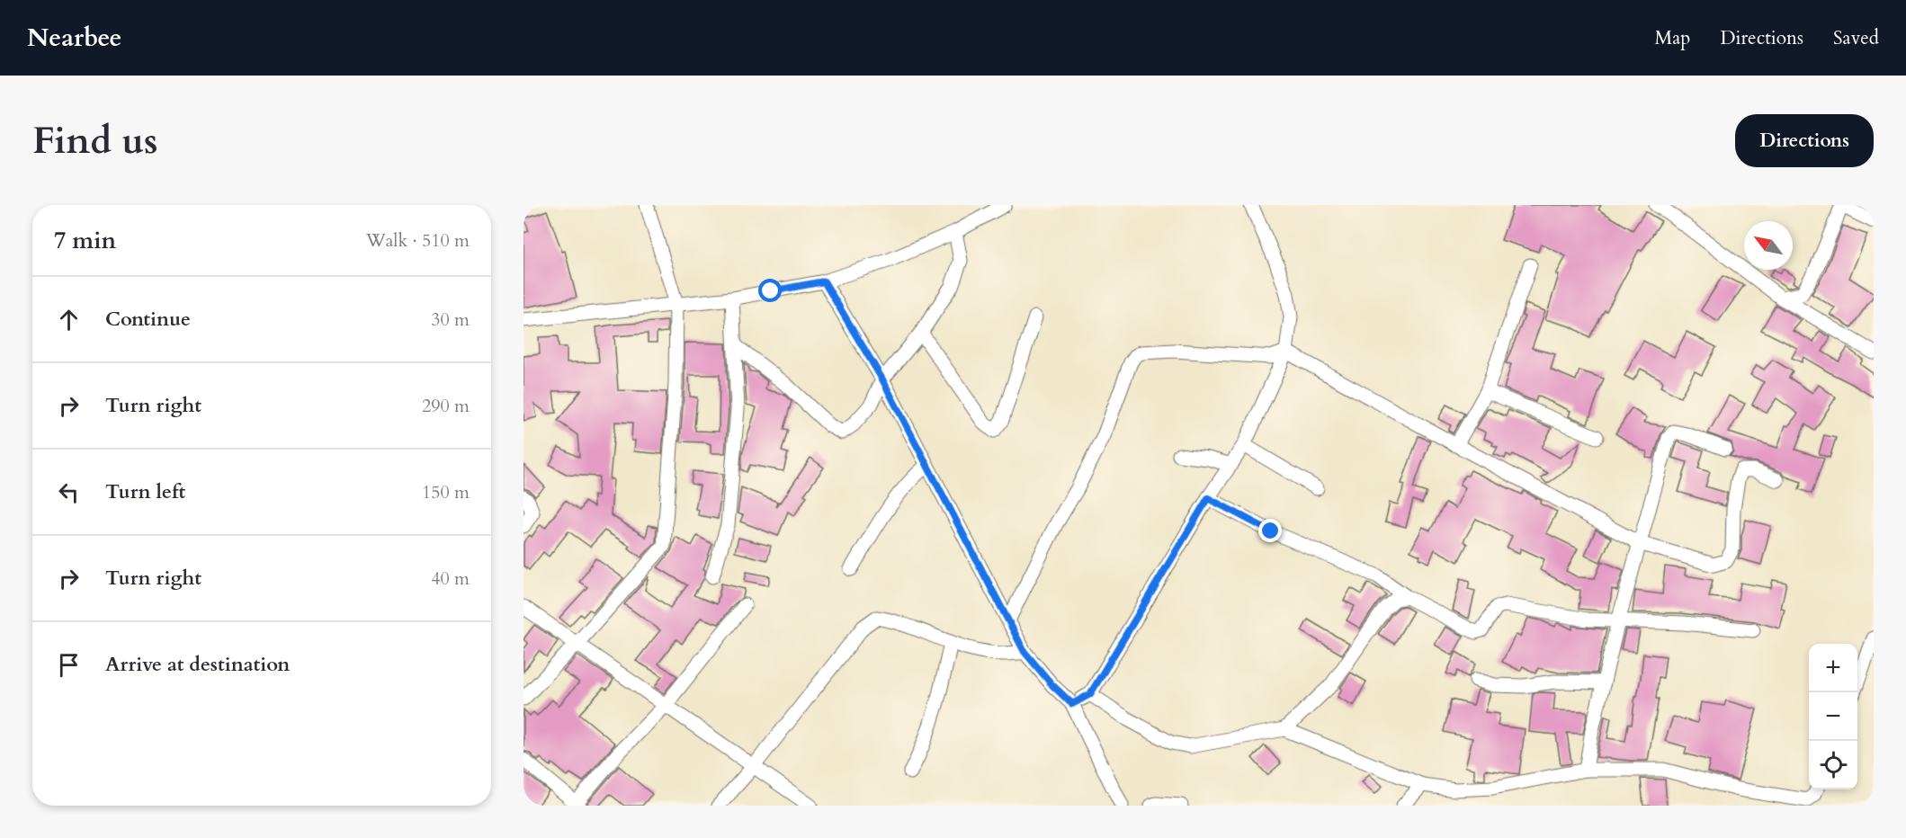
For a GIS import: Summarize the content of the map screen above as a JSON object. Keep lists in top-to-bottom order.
{
  "north": "top left",
  "page": {
    "header": "Nearbee",
    "nav": ["Map", "Directions", "Saved"],
    "buttons": "Directions",
    "title": "Find us",
    "heading": ["7 min", "Walk · 510 m"],
    "list": [
      ["Continue", "30 m"],
      ["Turn right", "290 m"],
      ["Turn left", "150 m"],
      ["Turn right", "40 m"],
      "Arrive at destination"
    ],
    "map_buttons": ["+", "−"]
  }
}
